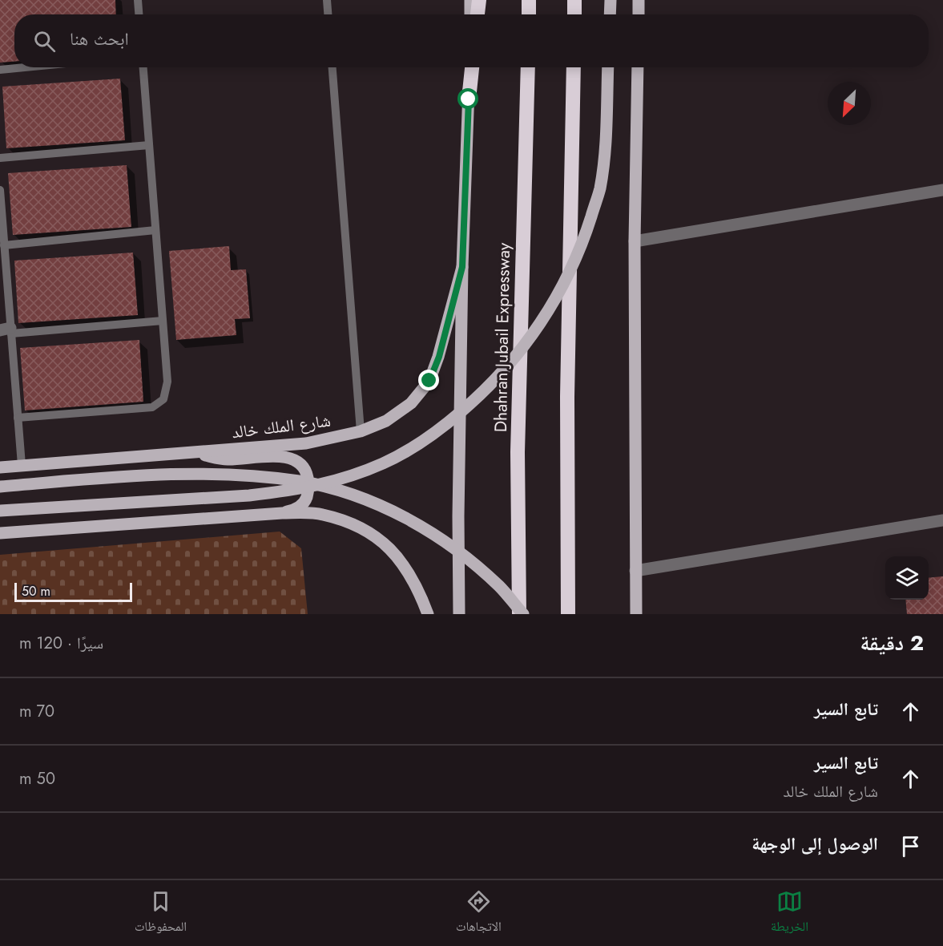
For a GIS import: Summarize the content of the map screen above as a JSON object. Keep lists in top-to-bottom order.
{
  "streets": {
    "highway": ["Dhahran Jubail Expressway"],
    "main road": ["شارع الملك خالد"]
  },
  "scale_bar": "50 m",
  "north": "bottom left",
  "page": {
    "search": "ابحث هنا",
    "scale": "50 m",
    "heading": ["2 دقيقة", "سيرًا · 120 m"],
    "list": [
      ["تابع السير", "70 m"],
      ["تابع السير", "شارع الملك خالد", "50 m"],
      "الوصول إلى الوجهة"
    ],
    "nav": ["الخريطة", "الاتجاهات", "المحفوظات"]
  }
}
